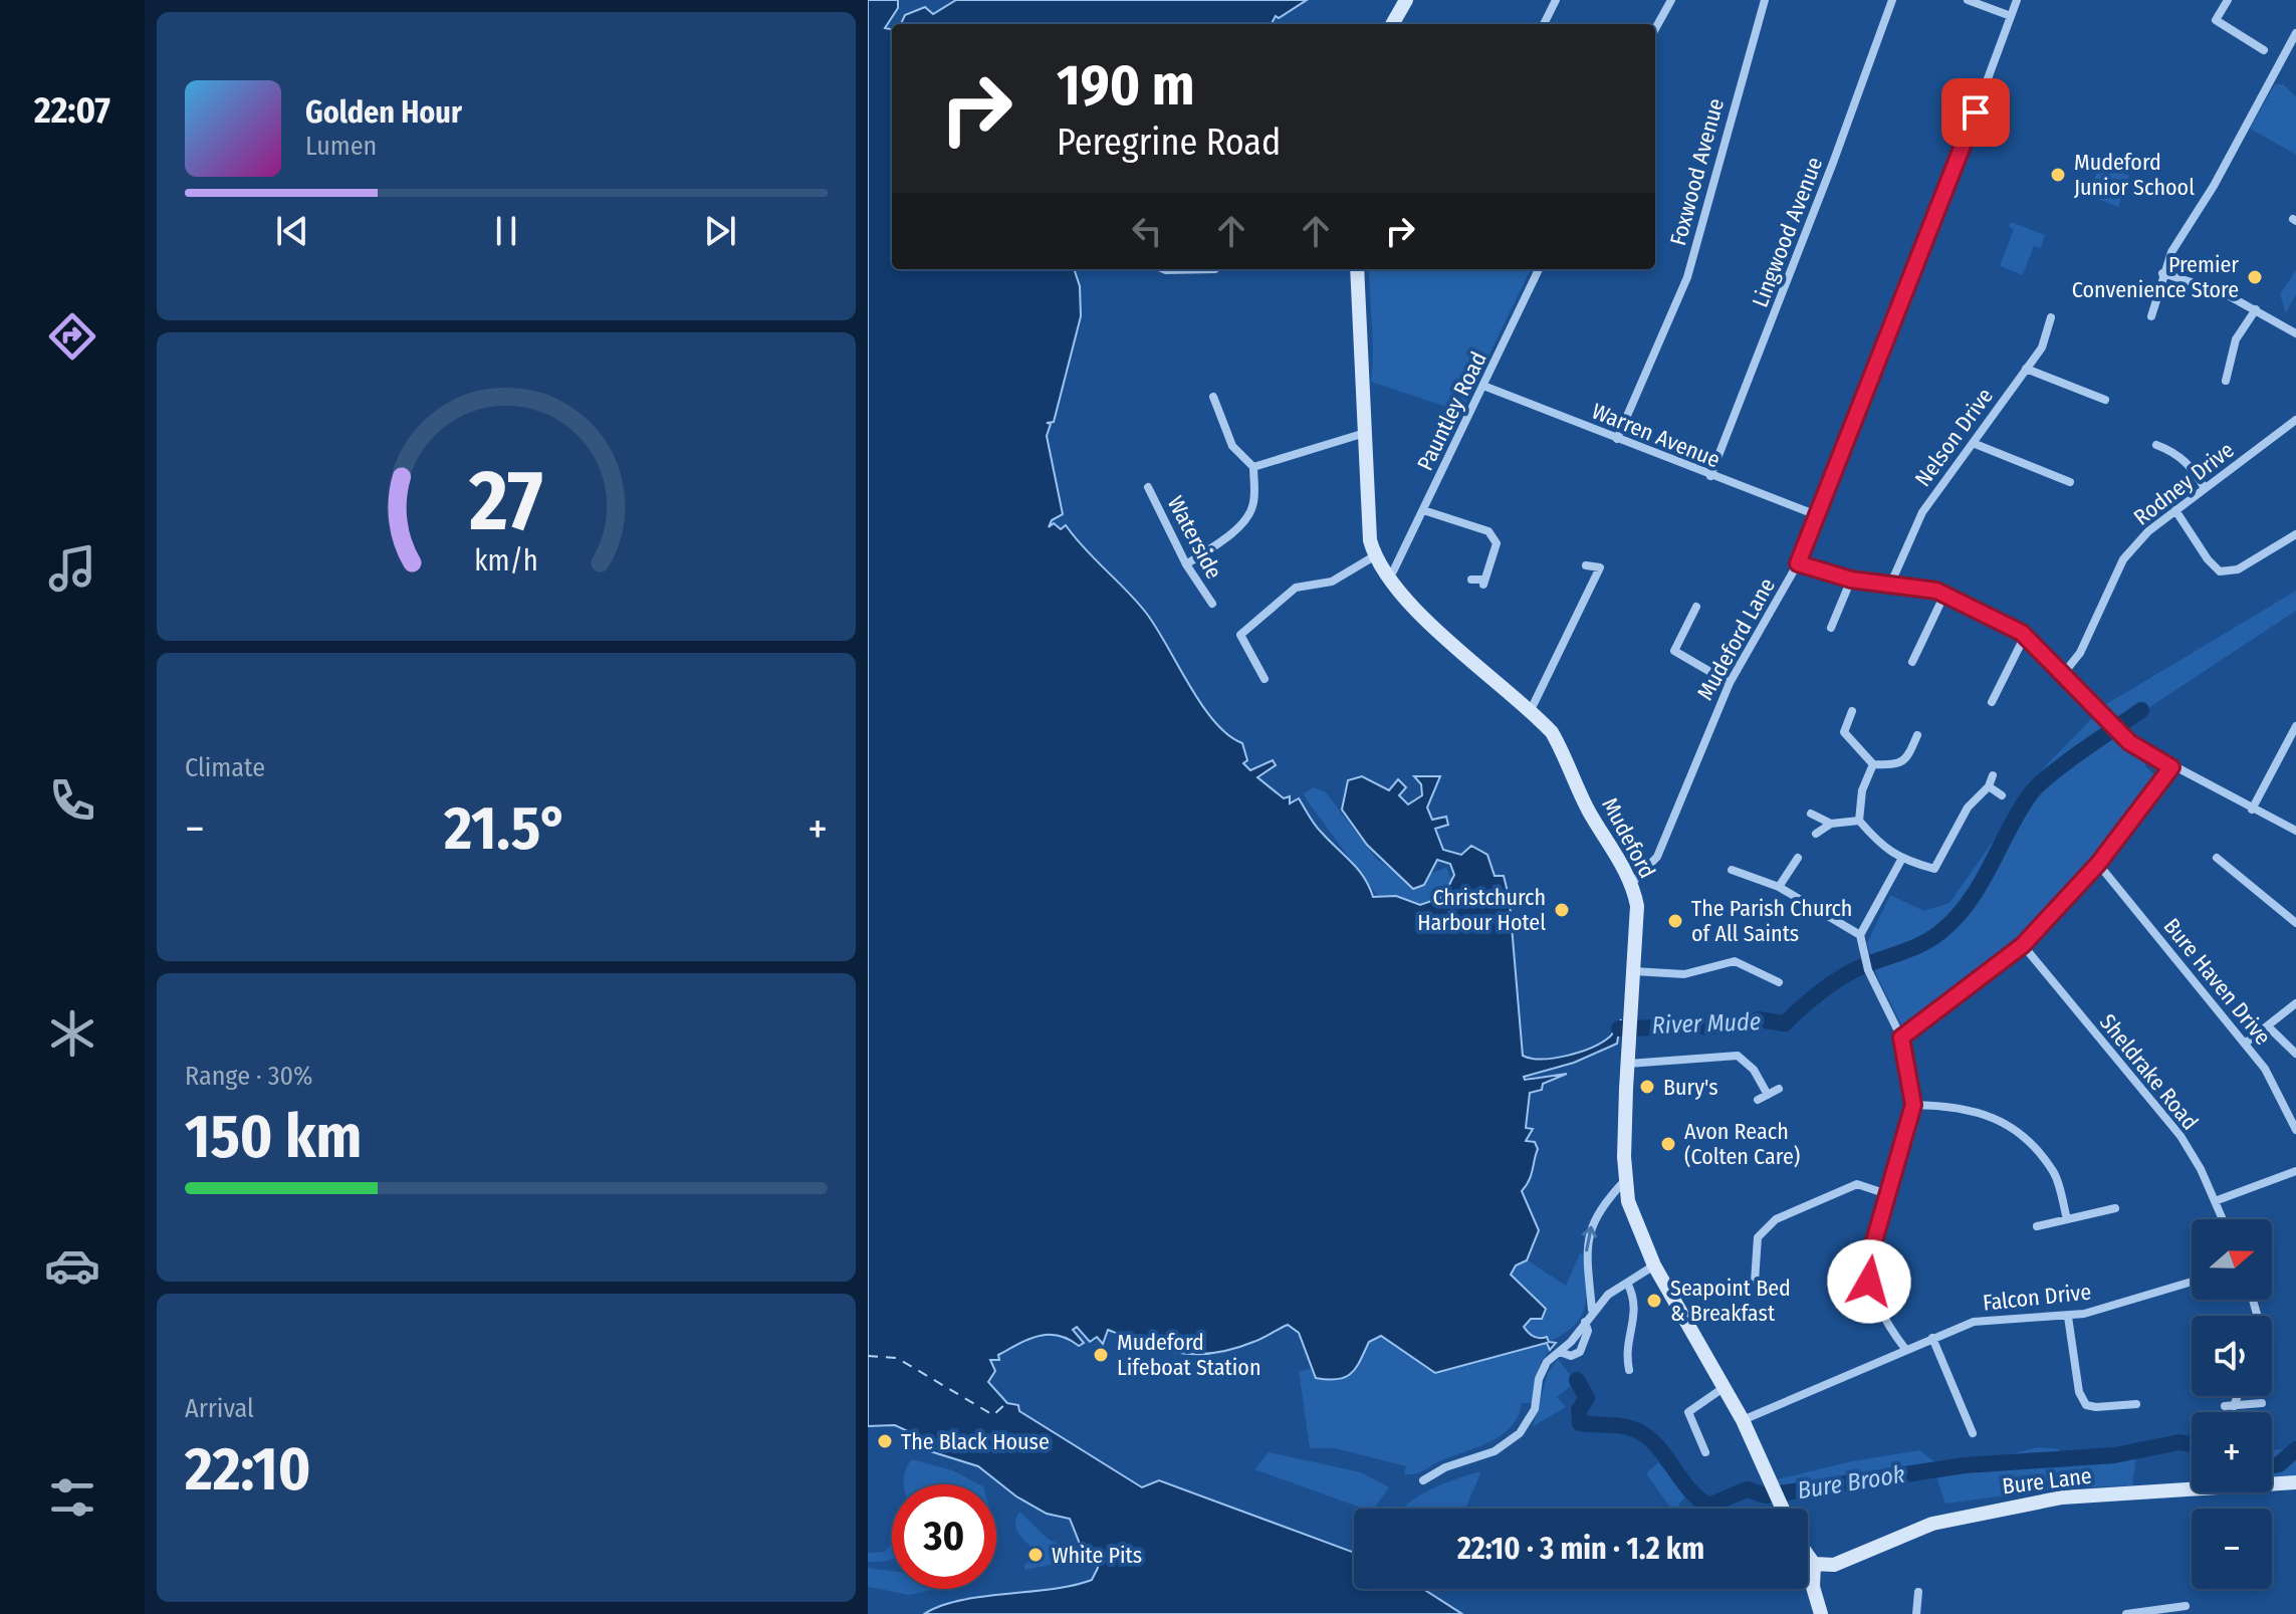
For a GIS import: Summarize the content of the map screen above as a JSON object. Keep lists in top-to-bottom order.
{
  "streets": {
    "street": [
      "Foxwood Avenue",
      "Lingwood Avenue",
      "Pauntley Road",
      "Warren Avenue",
      "Nelson Drive",
      "Rodney Drive",
      "Waterside",
      "Mudeford Lane",
      "Mudeford",
      "Bure Haven Drive",
      "Sheldrake Road",
      "Falcon Drive",
      "Bure Lane"
    ]
  },
  "crossings": [
    ["Foxwood Avenue", "Warren Avenue"],
    ["Lingwood Avenue", "Warren Avenue"],
    ["Pauntley Road", "Warren Avenue"],
    ["Warren Avenue", "Mudeford Lane"],
    ["Mudeford Lane", "Mudeford"],
    ["Mudeford", "Falcon Drive"]
  ],
  "water": ["River Mude", "Bure Brook"],
  "places": [
    "Mudeford Junior School",
    "Premier Convenience Store",
    "Christchurch Harbour Hotel",
    "The Parish Church of All Saints",
    "Bury's",
    "Avon Reach (Colten Care)",
    "Seapoint Bed & Breakfast",
    "Mudeford Lifeboat Station",
    "The Black House",
    "White Pits"
  ],
  "north": "right",
  "page": {
    "tabs": "22:07",
    "turn": ["190 m", "Peregrine Road"],
    "song": ["Golden Hour", "Lumen"],
    "tile": [
      "Climate",
      ["Range · 30%", "150 km"],
      ["Arrival", "22:10"]
    ],
    "heat": ["−", "21.5°", "+"],
    "map_buttons": ["+", "−"],
    "limit": "30",
    "trip": "22:10 · 3 min · 1.2 km",
    "gauge": ["27", "km/h"]
  }
}
